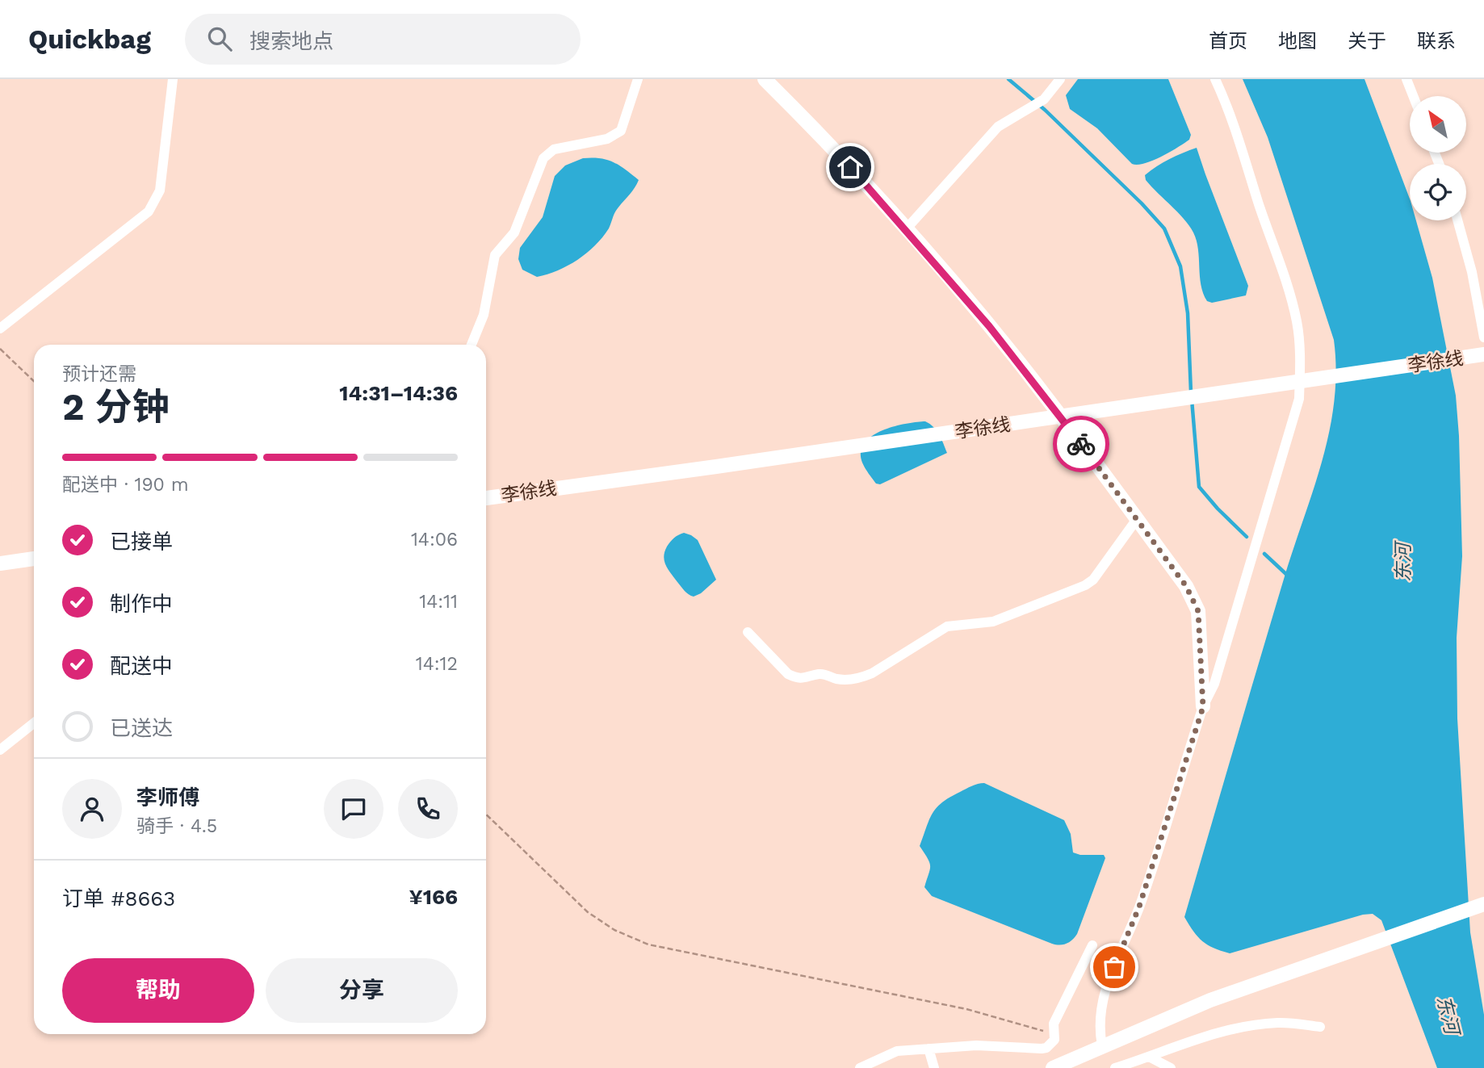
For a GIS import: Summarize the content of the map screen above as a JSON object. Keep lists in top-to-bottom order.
{
  "streets": {
    "main road": ["李徐线"]
  },
  "water": ["东河"],
  "north": "top left",
  "page": {
    "header": "Quickbag",
    "search": "搜索地点",
    "nav": [
      "首页",
      "地图",
      "关于",
      "联系"
    ],
    "heading": ["2 分钟", "预计还需", "14:31–14:36"],
    "panel": [
      "李师傅",
      "骑手 · 4.5",
      "订单 #8663",
      "¥166"
    ],
    "bar": "配送中 · 190 m",
    "list": [
      ["已接单", "14:06"],
      ["制作中", "14:11"],
      ["配送中", "14:12"],
      "已送达"
    ],
    "buttons": ["帮助", "分享"]
  }
}
